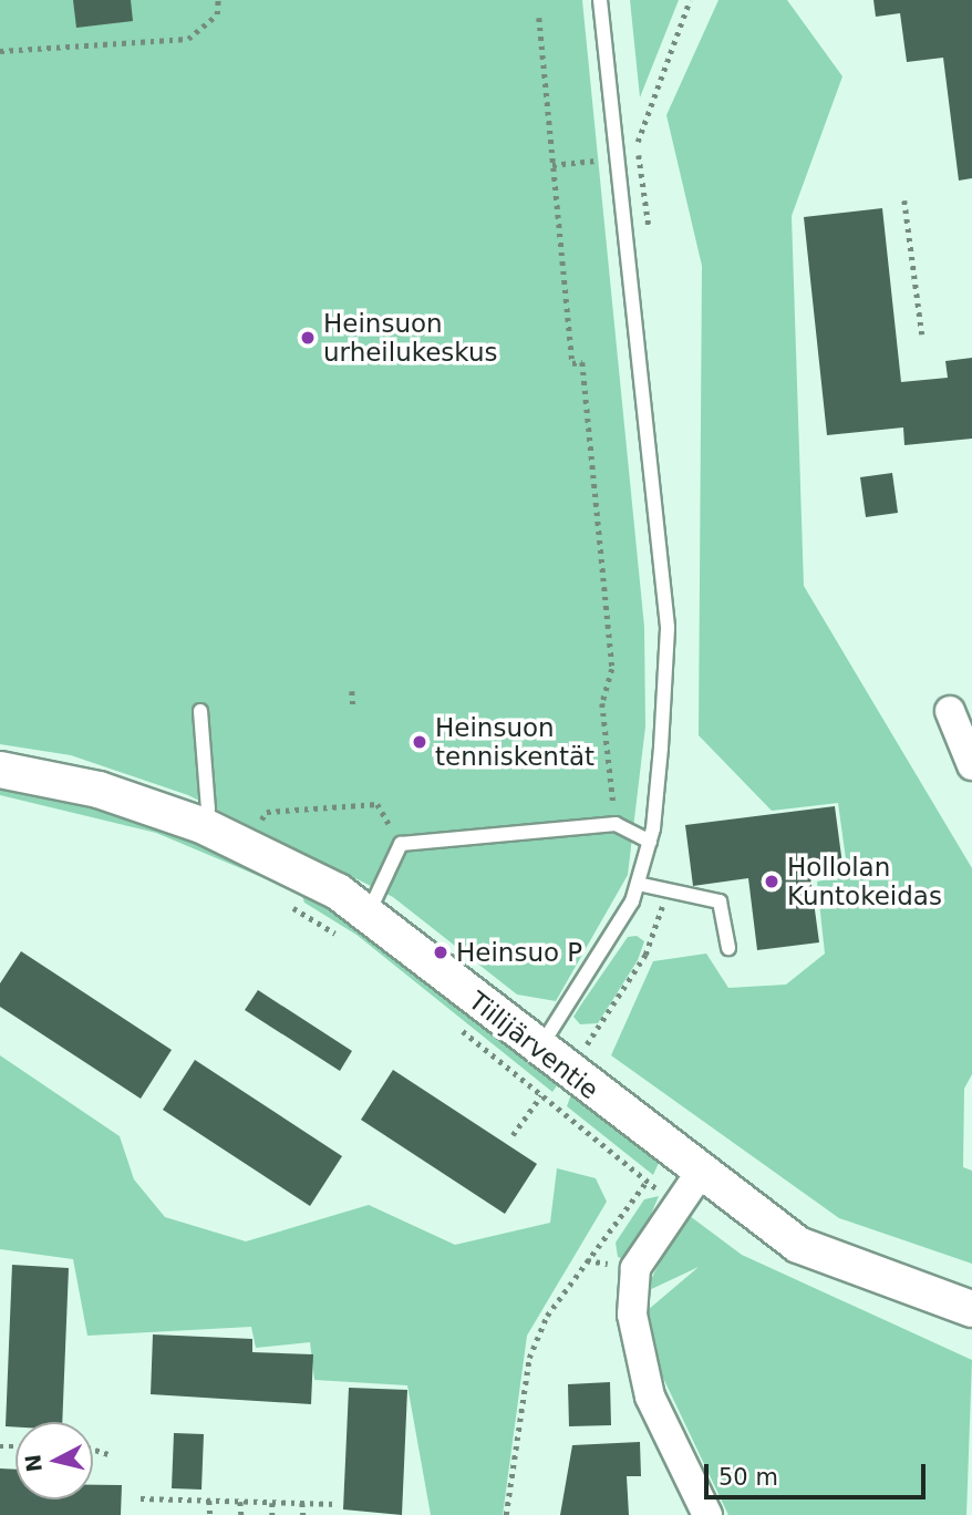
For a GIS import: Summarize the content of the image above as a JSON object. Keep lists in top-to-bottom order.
{
  "streets": {
    "street": ["Tiilijärventie"]
  },
  "places": [
    "Heinsuon urheilukeskus",
    "Heinsuon tenniskentät",
    "Hollolan Kuntokeidas",
    "Heinsuo P"
  ],
  "scale_bar": "50 m",
  "north": "left"
}
